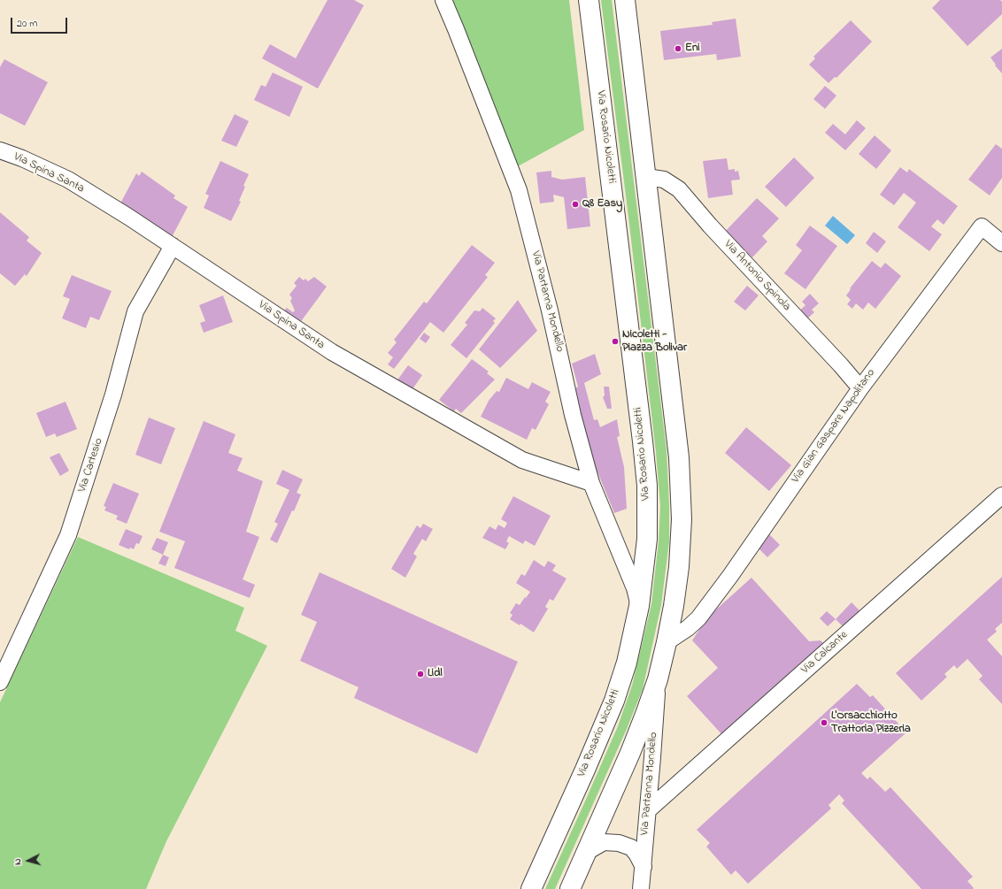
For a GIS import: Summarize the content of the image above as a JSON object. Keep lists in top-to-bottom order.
{
  "streets": {
    "main road": ["Via Rosario Nicoletti"],
    "street": [
      "Via Spina Santa",
      "Via Antonio Spinola",
      "Via Partanna Mondello",
      "Via Gian Gaspare Napolitano",
      "Via Cartesio",
      "Via Calcante"
    ]
  },
  "crossings": [
    ["Via Rosario Nicoletti", "Via Partanna Mondello"],
    ["Via Spina Santa", "Via Partanna Mondello"],
    ["Via Spina Santa", "Via Cartesio"],
    ["Via Antonio Spinola", "Via Gian Gaspare Napolitano"],
    ["Via Partanna Mondello", "Via Calcante"]
  ],
  "places": [
    "Eni",
    "Q8 Easy",
    "Nicoletti - Piazza Bolivar",
    "Lidl",
    "L'Orsacchiotto Trattoria Pizzeria"
  ],
  "scale_bar": "20 m",
  "north": "left"
}
